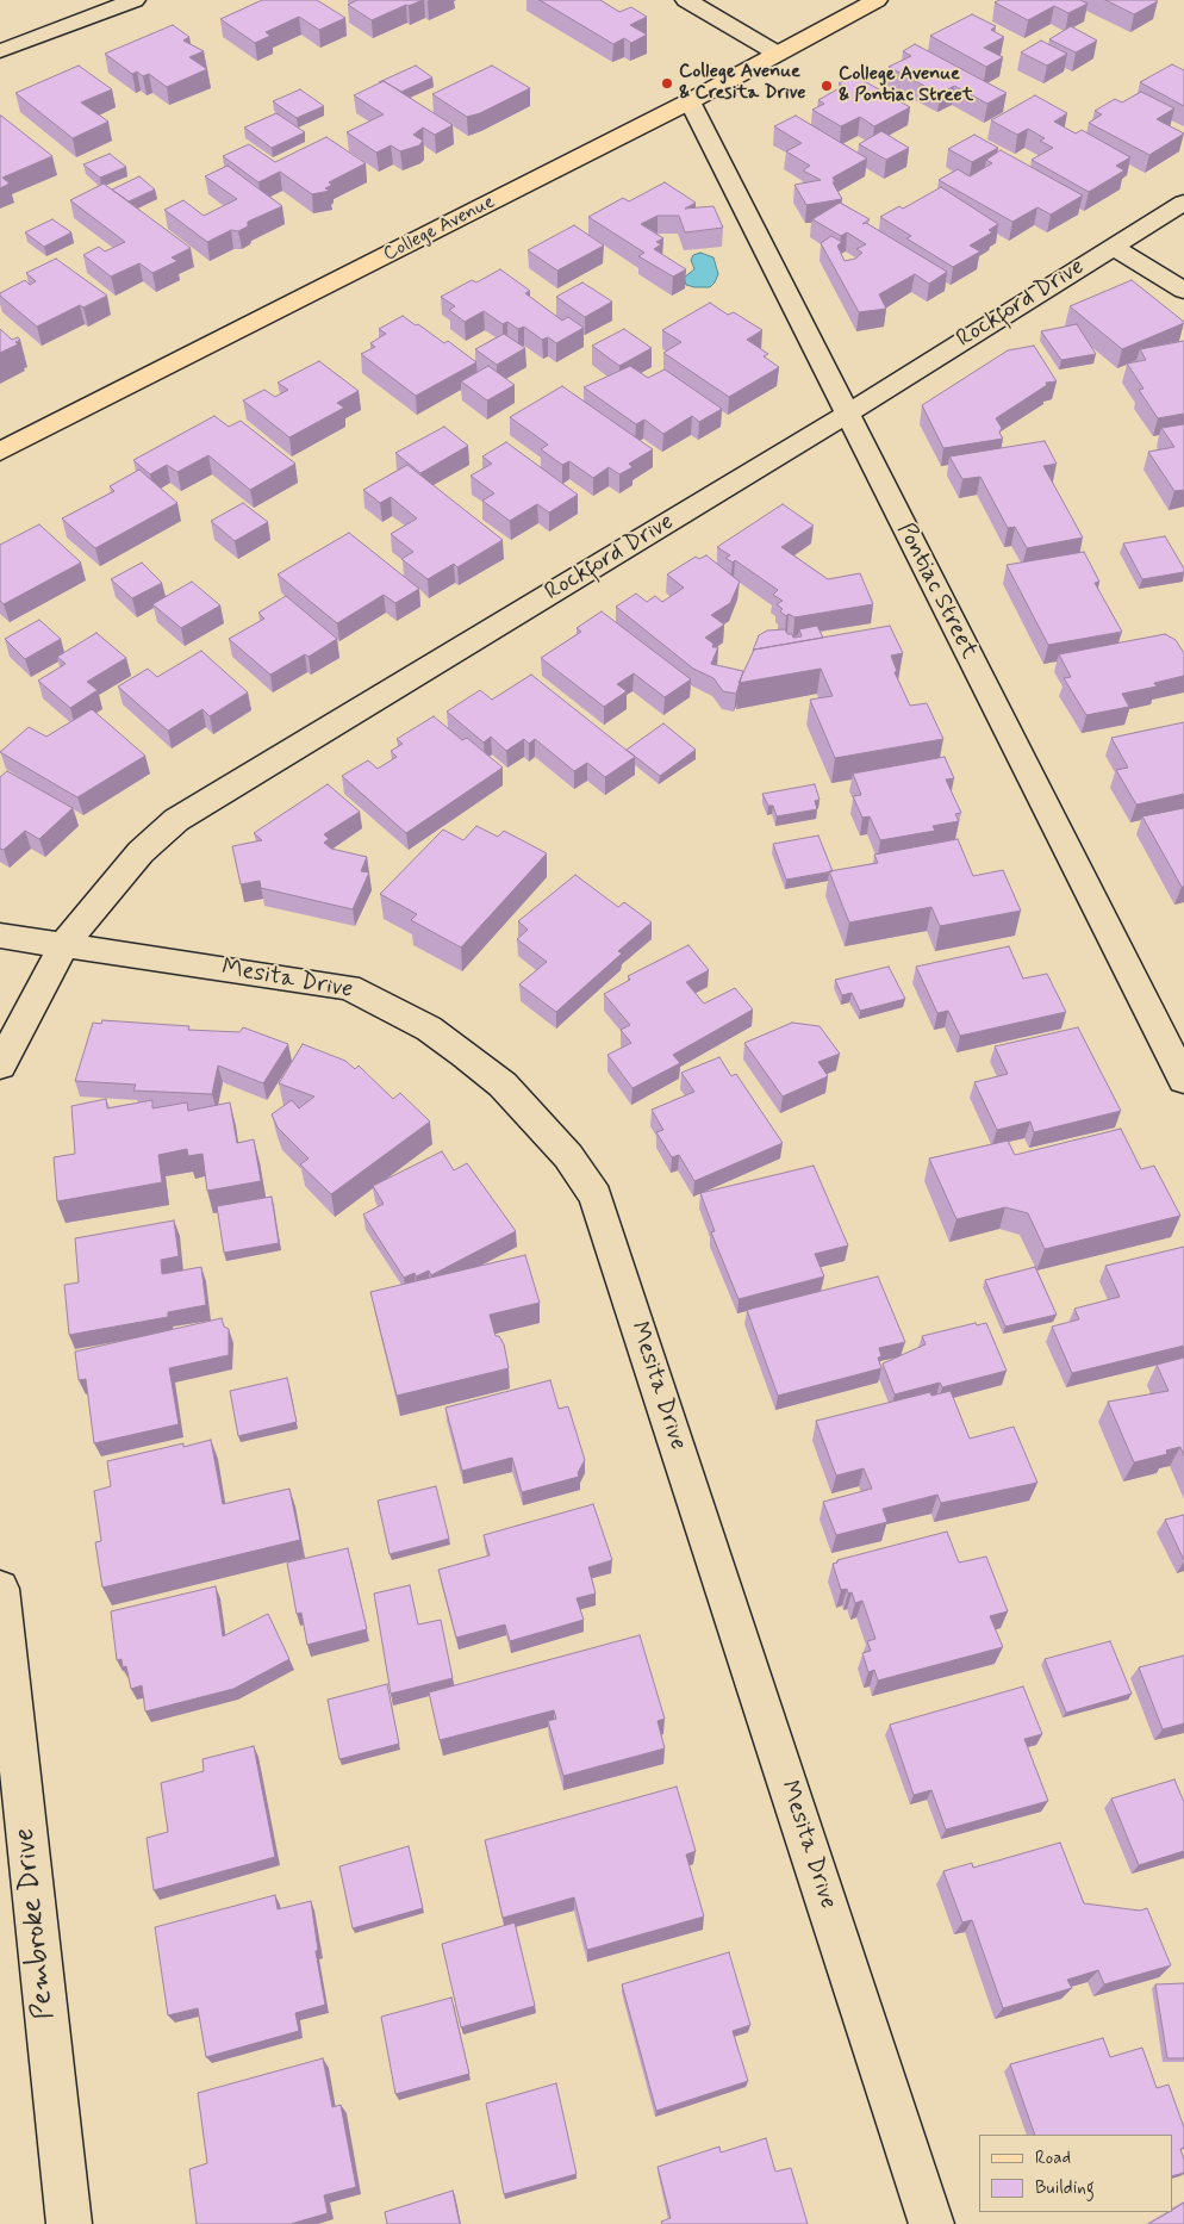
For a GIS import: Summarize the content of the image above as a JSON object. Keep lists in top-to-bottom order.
{
  "streets": {
    "main road": ["College Avenue"],
    "street": [
      "Rockford Drive",
      "Pontiac Street",
      "Mesita Drive",
      "Pembroke Drive"
    ]
  },
  "crossings": [
    ["College Avenue", "Pontiac Street"],
    ["Rockford Drive", "Pontiac Street"],
    ["Rockford Drive", "Mesita Drive"]
  ],
  "places": ["College Avenue & Cresita Drive", "College Avenue & Pontiac Street"],
  "legend": ["Road", "Building"]
}
